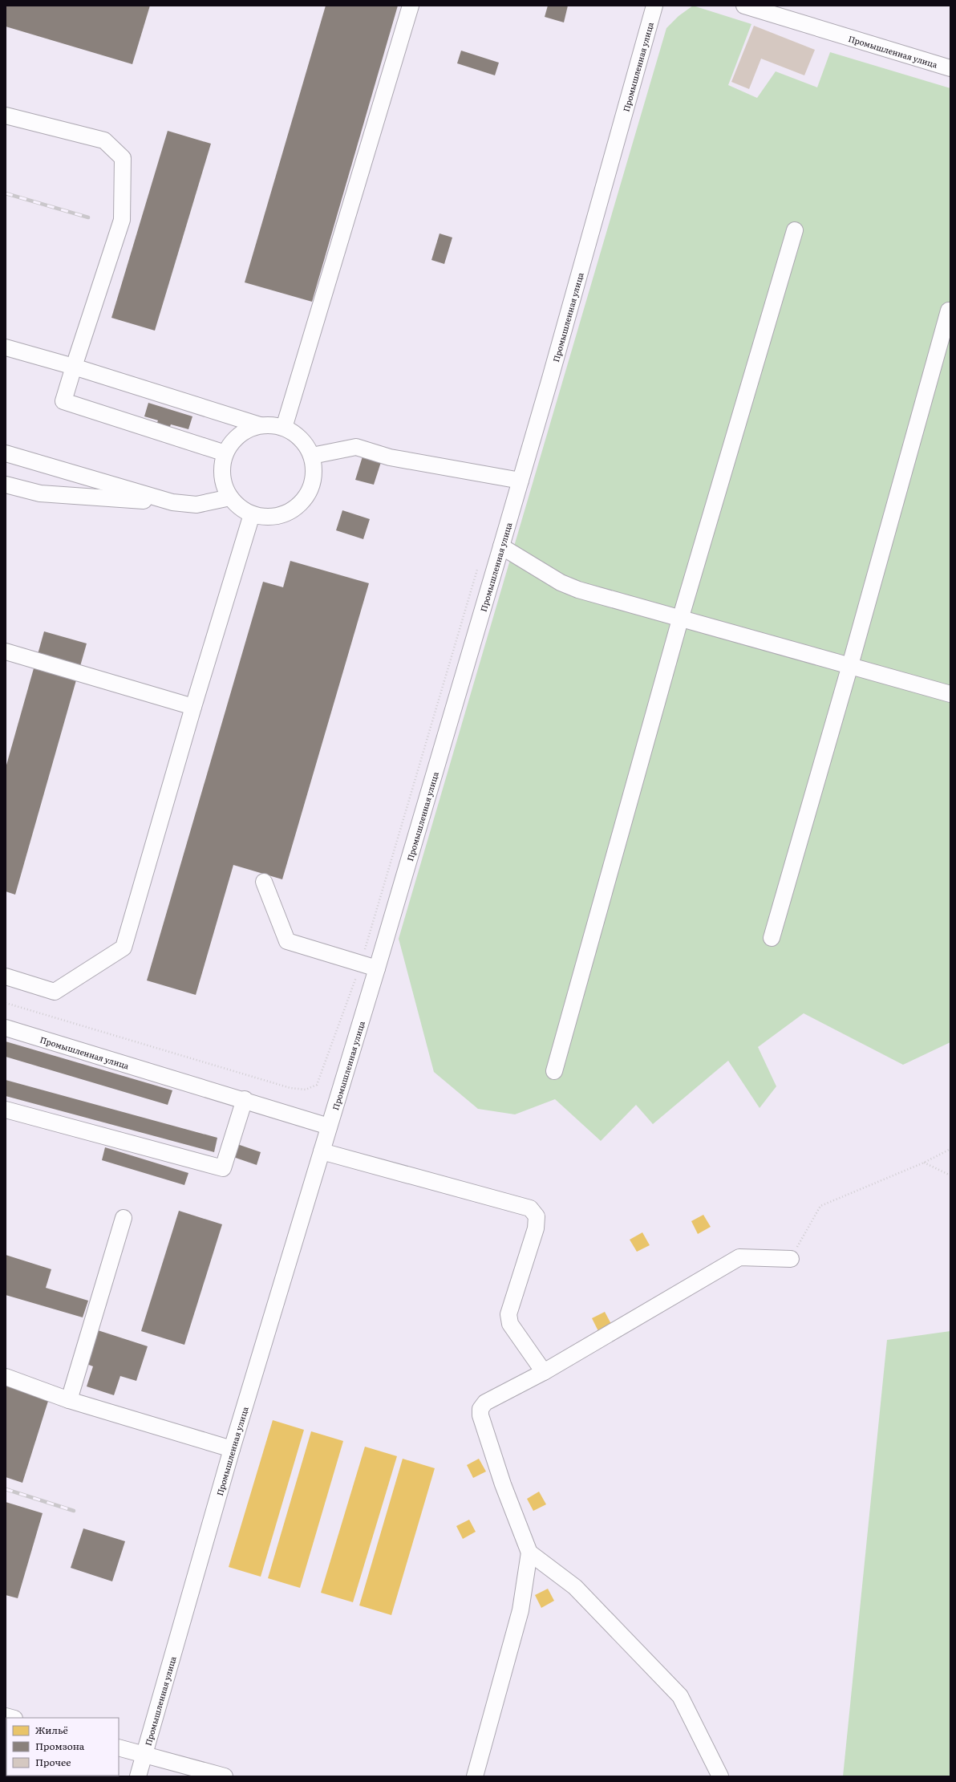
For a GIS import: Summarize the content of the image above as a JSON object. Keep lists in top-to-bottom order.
{
  "streets": {
    "street": ["Промышленная улица"]
  },
  "legend": ["Жильё", "Промзона", "Прочее"]
}
